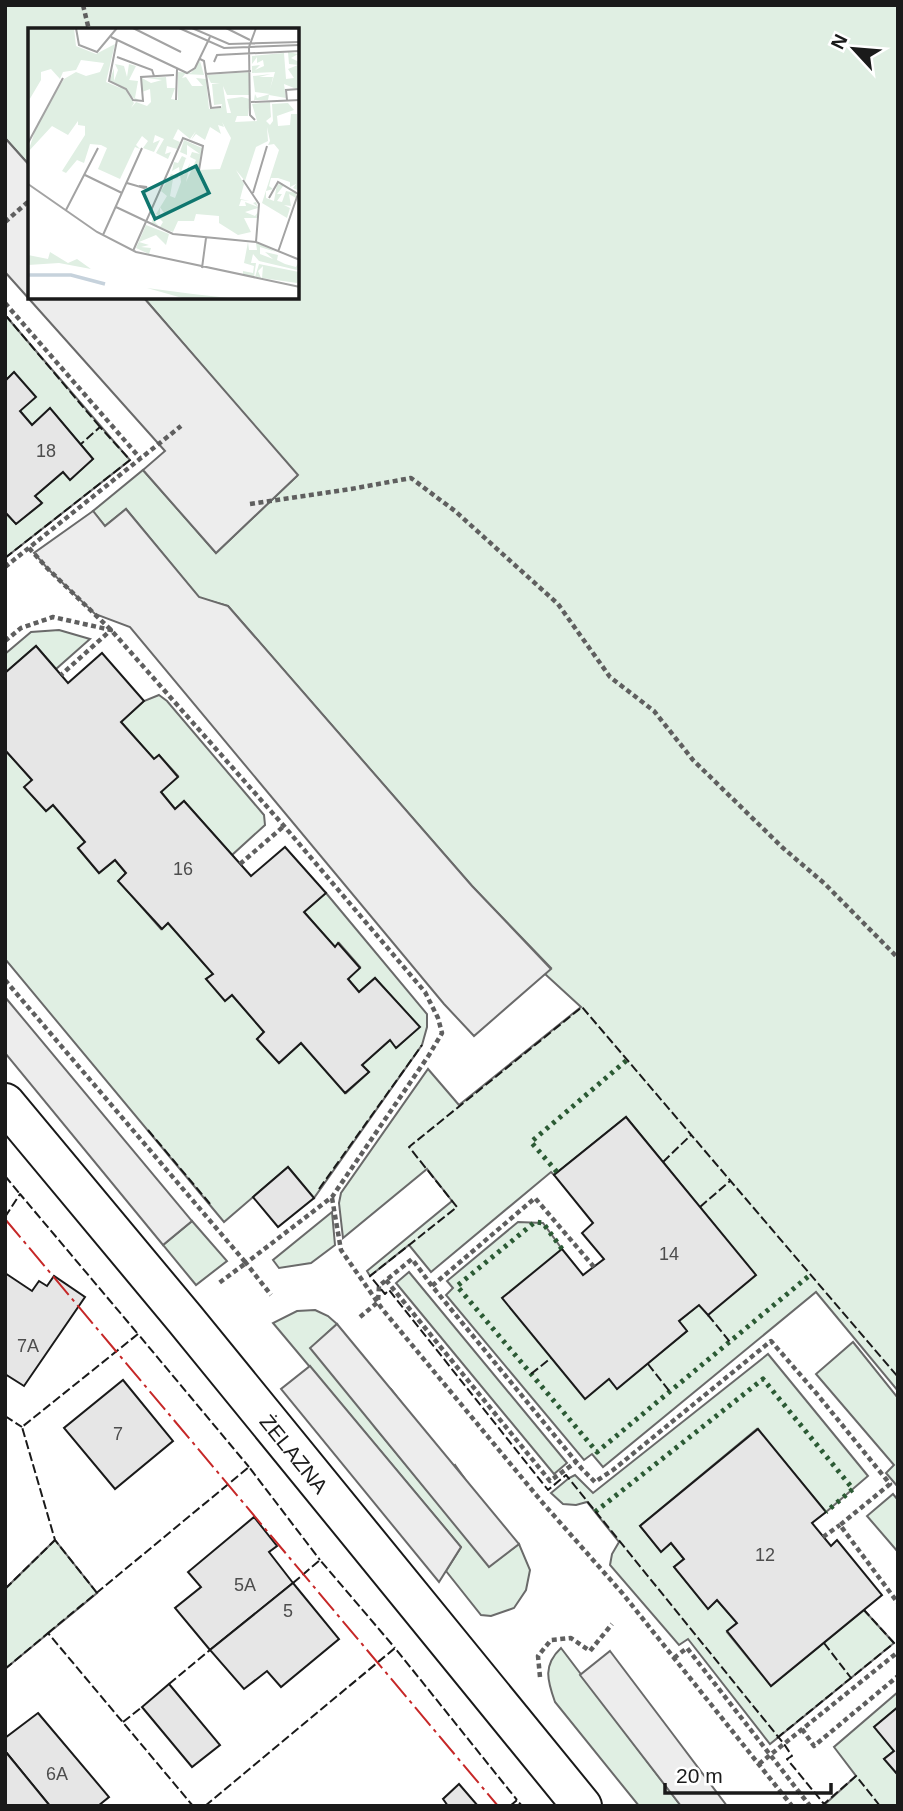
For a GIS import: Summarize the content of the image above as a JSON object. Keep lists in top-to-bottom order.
{
  "streets": {
    "street": ["ŻELAZNA"]
  },
  "house_numbers": [
    "18",
    "16",
    "14",
    "7A",
    "7",
    "12",
    "5A",
    "5",
    "6A"
  ],
  "scale_bar": "20 m",
  "north": "top left"
}
